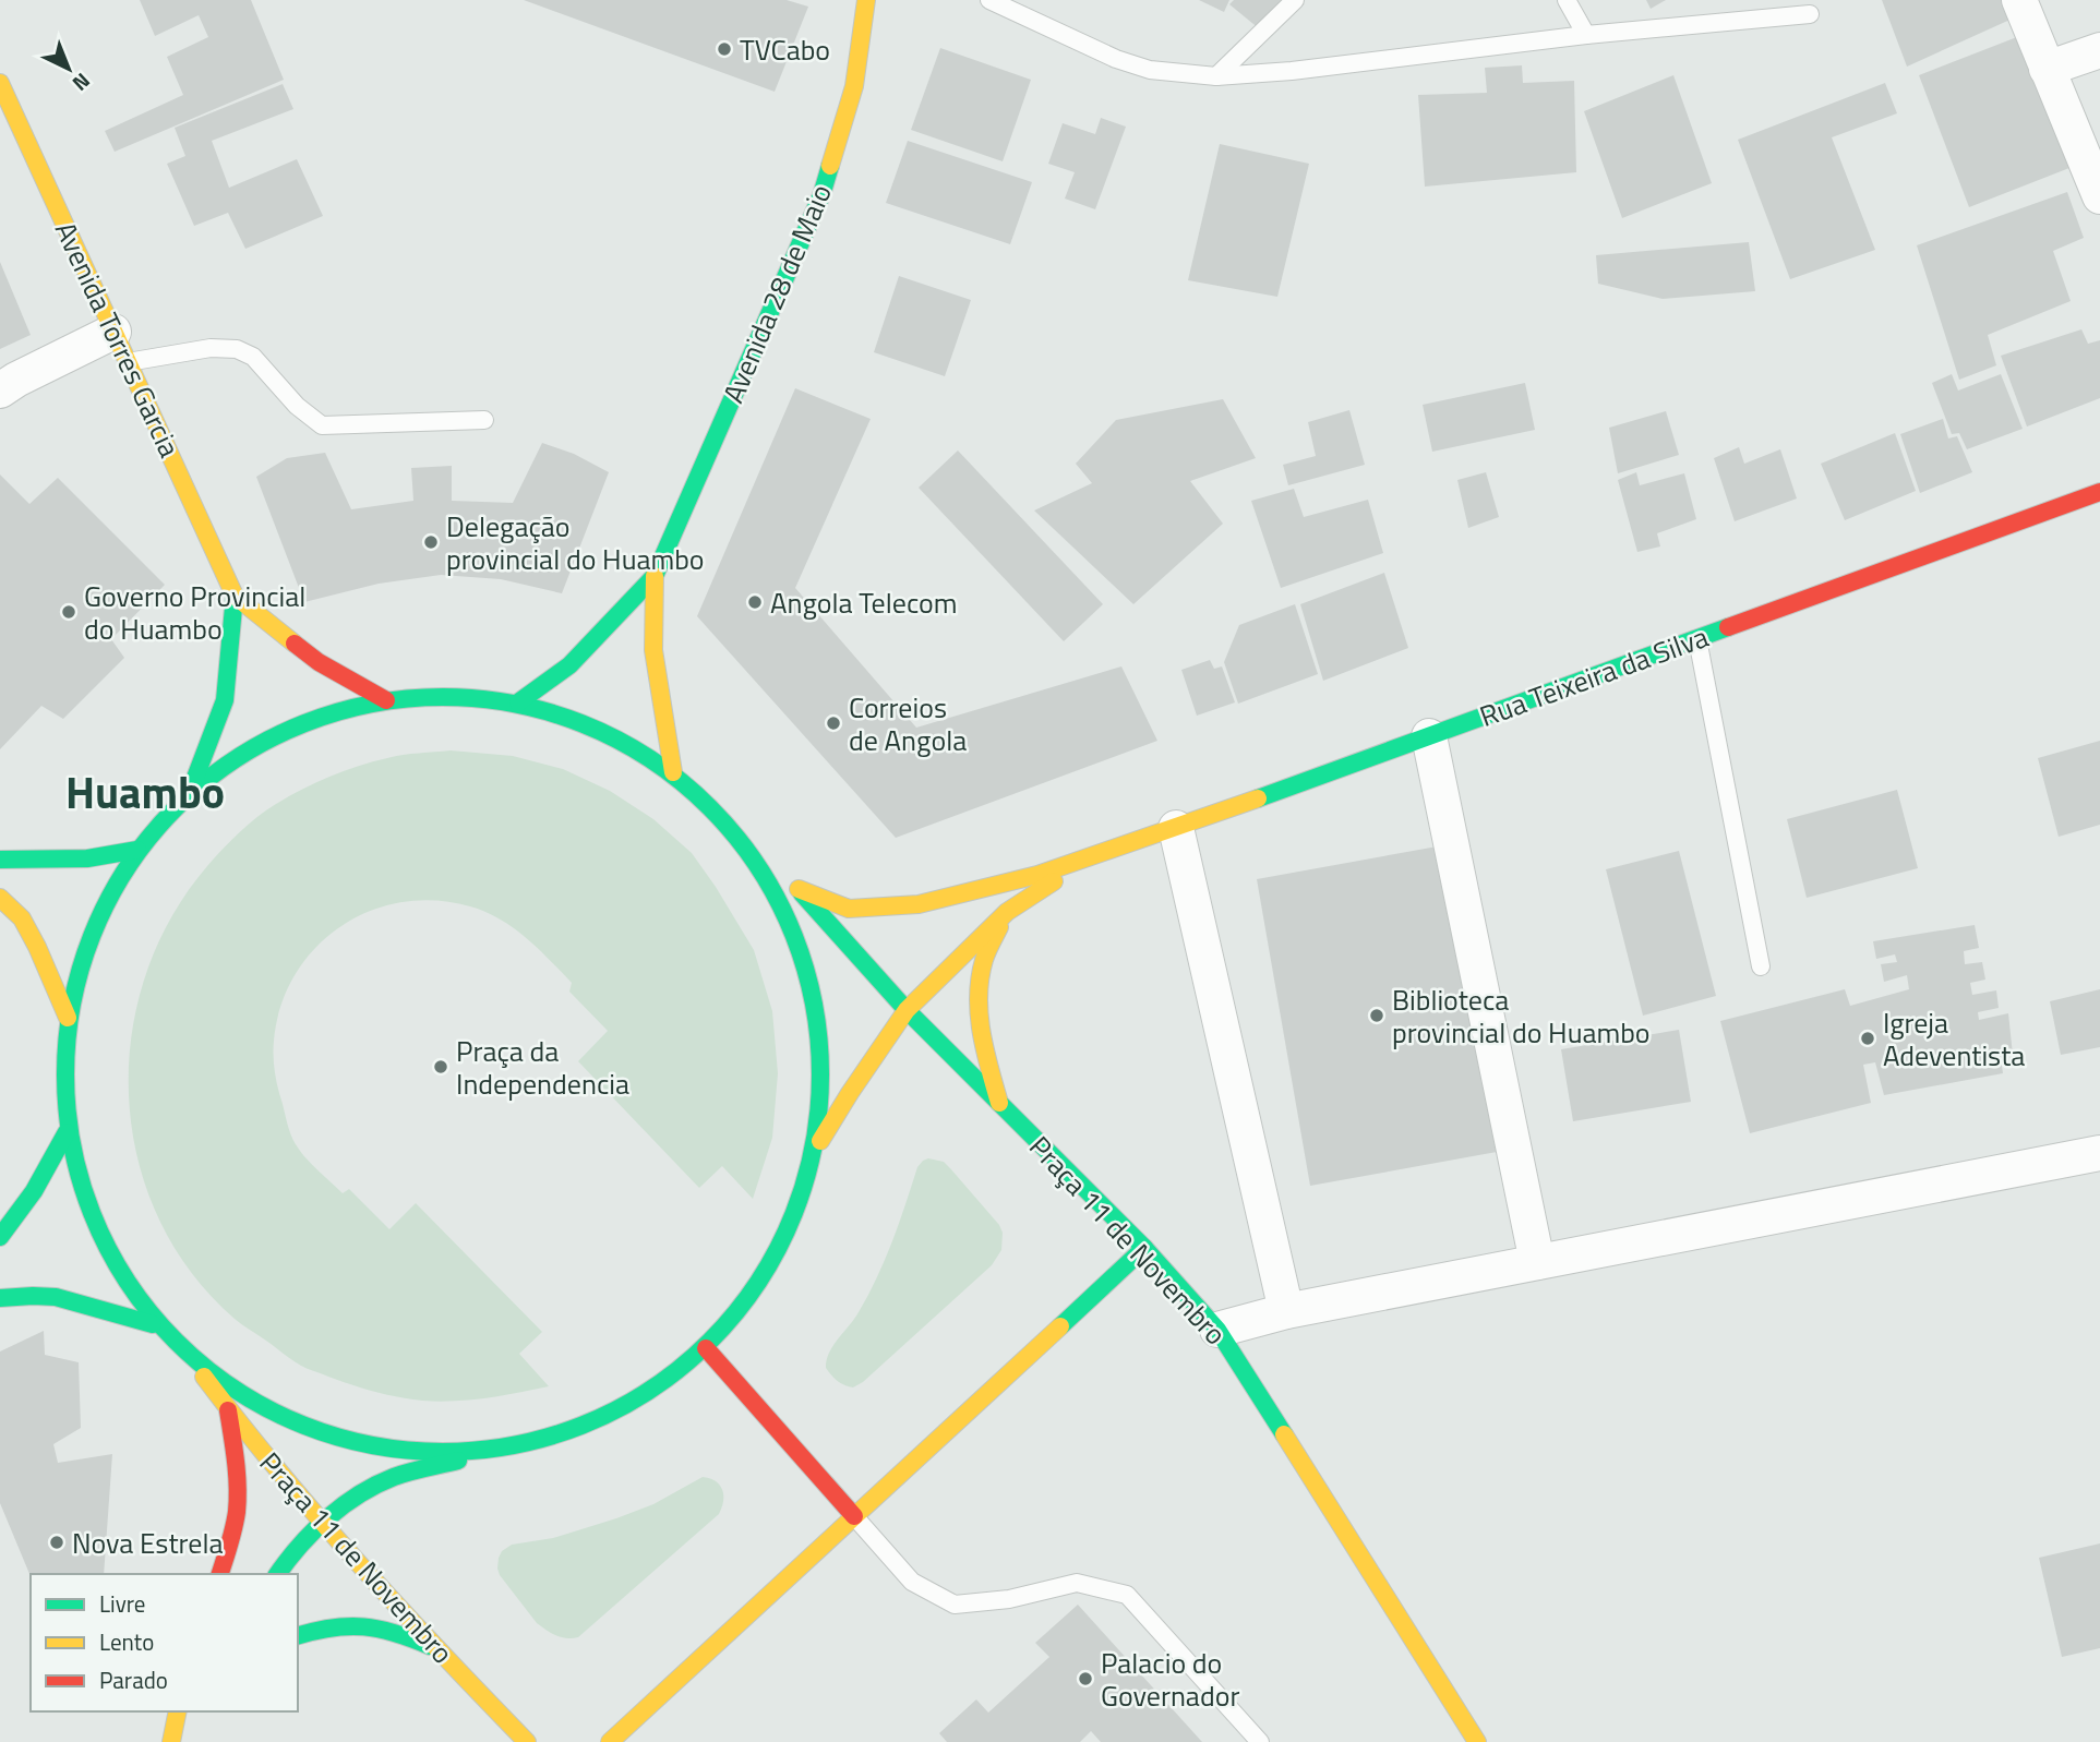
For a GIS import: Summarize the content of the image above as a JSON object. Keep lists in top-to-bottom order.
{
  "streets": {
    "main road": [
      "Avenida 28 de Maio",
      "Avenida Torres Garcia",
      "Rua Teixeira da Silva",
      "Praça 11 de Novembro"
    ]
  },
  "crossings": [
    ["Rua Teixeira da Silva", "Praça 11 de Novembro"]
  ],
  "districts": ["Huambo"],
  "places": [
    "TVCabo",
    "Delegação provincial do Huambo",
    "Angola Telecom",
    "Governo Provincial do Huambo",
    "Correios de Angola",
    "Biblioteca provincial do Huambo",
    "Igreja Adeventista",
    "Praça da Independencia",
    "Nova Estrela",
    "Palacio do Governador"
  ],
  "legend": ["Livre", "Lento", "Parado"],
  "north": "bottom right"
}
